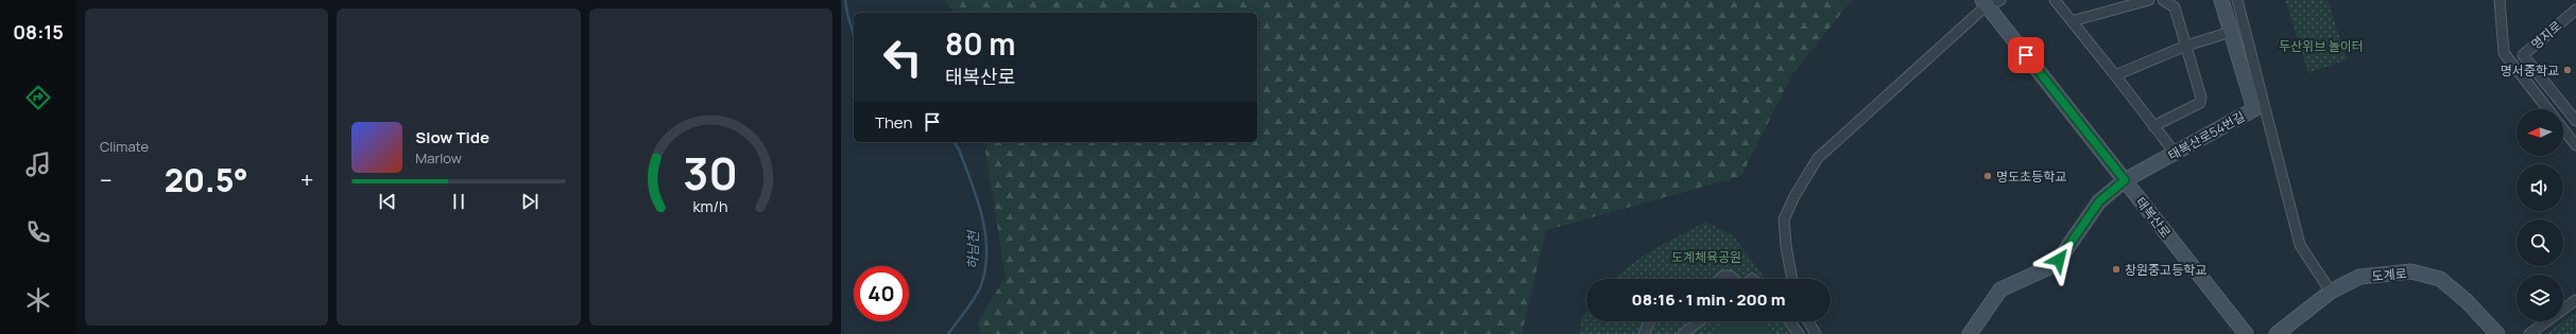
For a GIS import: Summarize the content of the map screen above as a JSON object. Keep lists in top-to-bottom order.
{
  "streets": {
    "street": [
      "명지로",
      "태복산로54번길",
      "태복산로",
      "도계로"
    ]
  },
  "crossings": [
    ["태복산로54번길", "태복산로"]
  ],
  "water": ["하남천"],
  "parks": ["두산위브 놀이터", "도계체육공원"],
  "places": ["명서중학교", "명도초등학교", "창원중고등학교"],
  "north": "left",
  "page": {
    "tabs": "08:15",
    "tile": "Climate",
    "turn": ["80 m", "태복산로"],
    "then": "Then",
    "song": ["Slow Tide", "Marlow"],
    "heat": ["−", "20.5°", "+"],
    "limit": "40",
    "trip": "08:16 · 1 min · 200 m",
    "gauge": ["30", "km/h"]
  }
}
